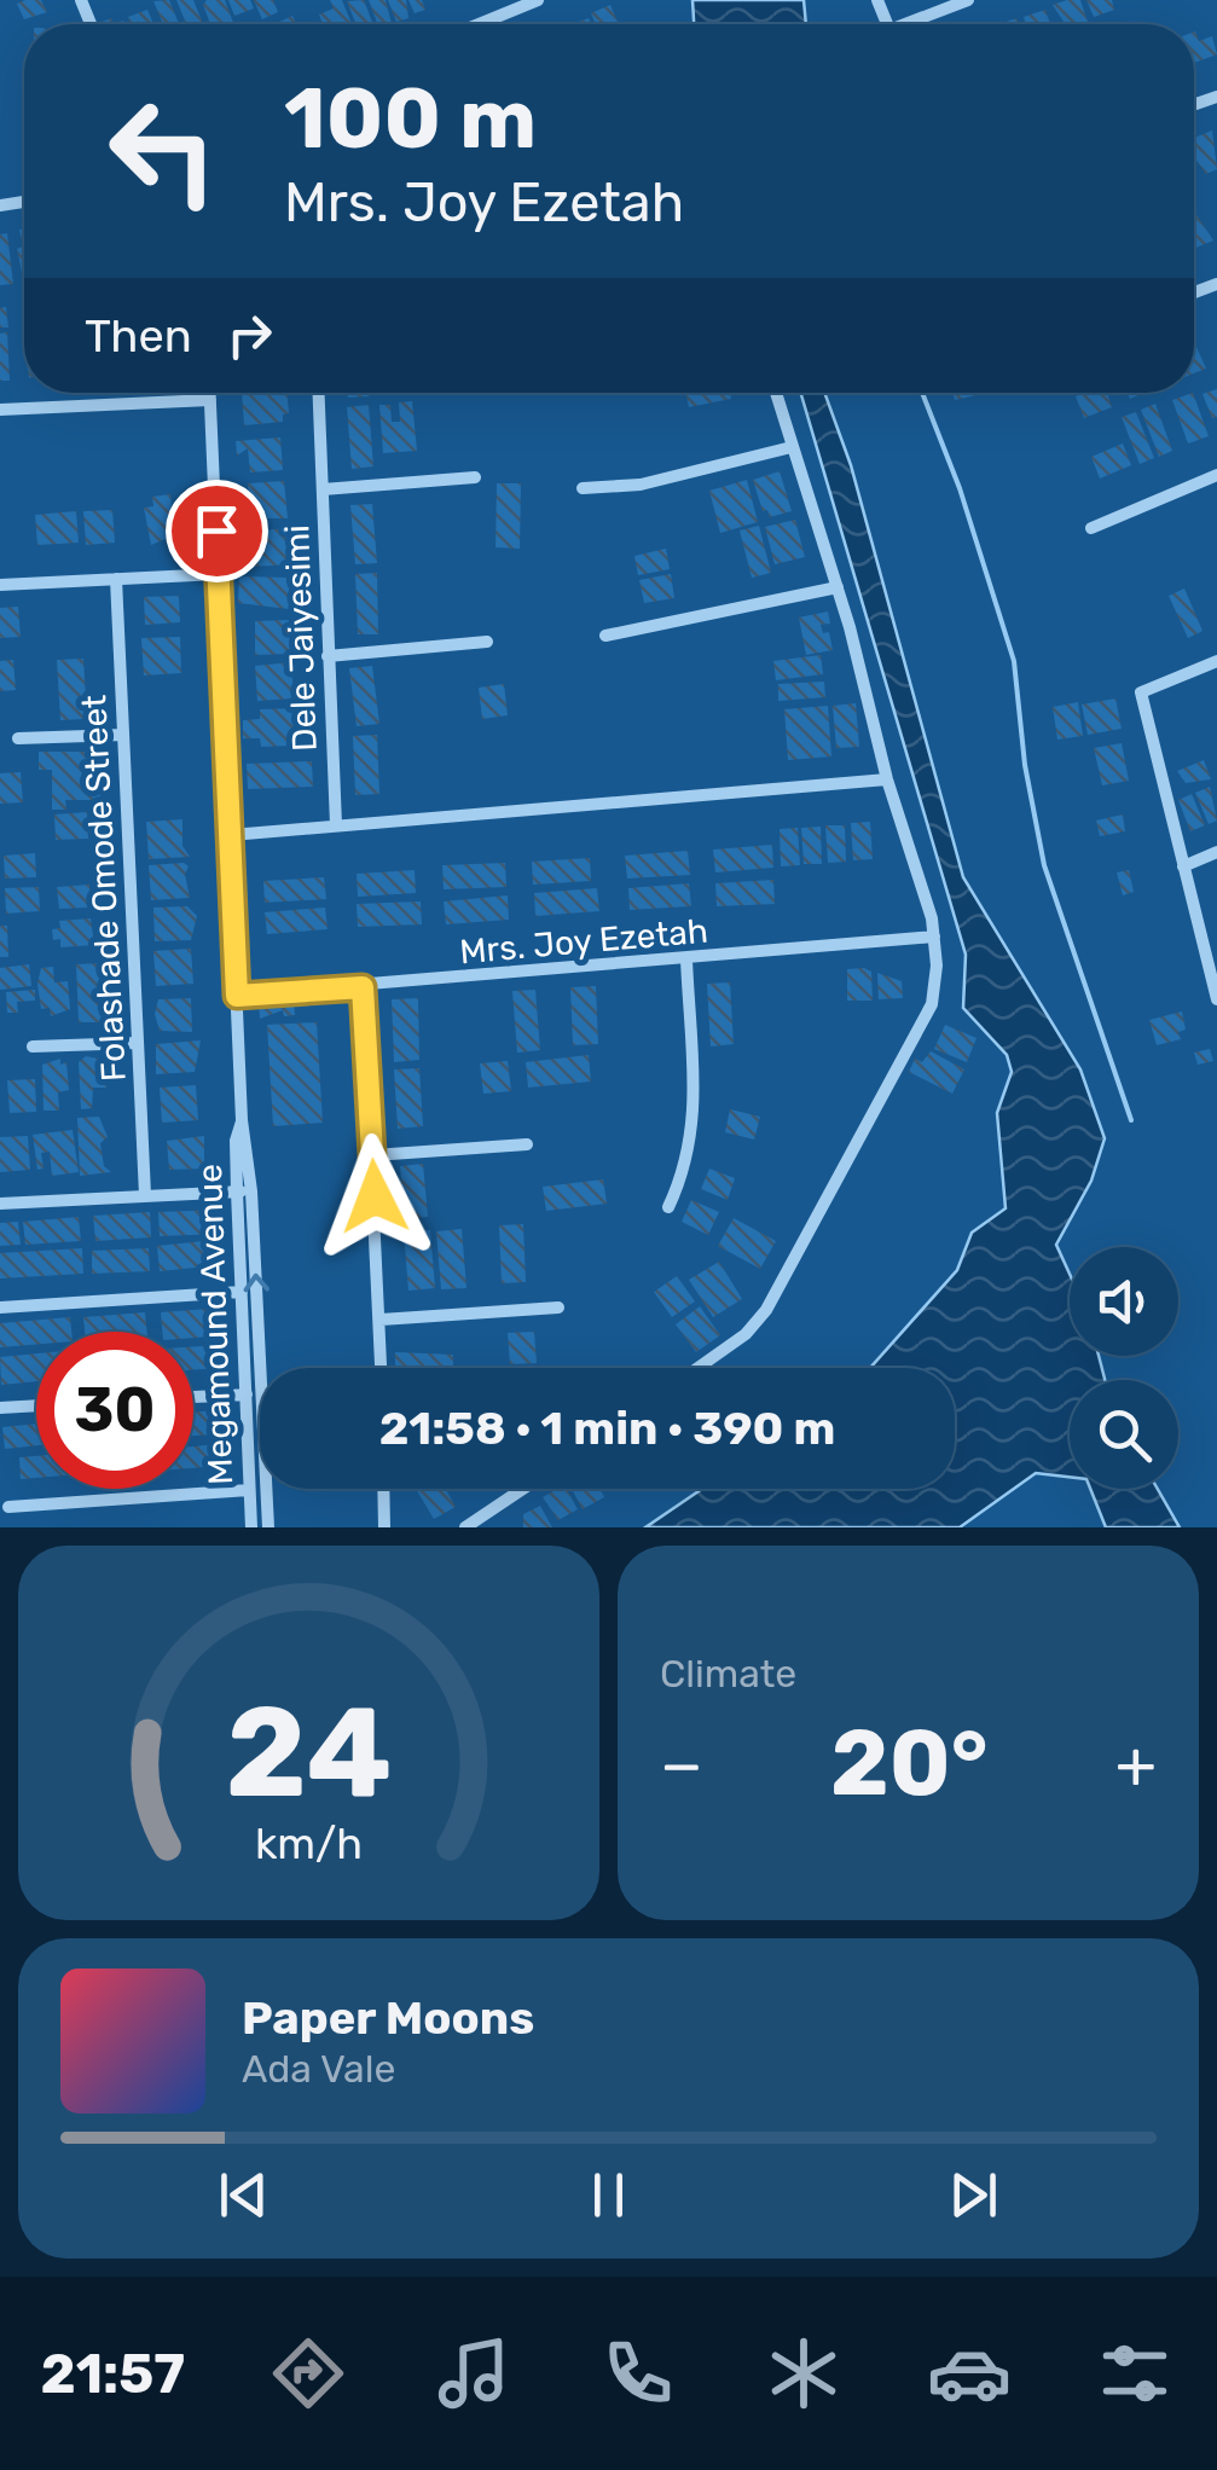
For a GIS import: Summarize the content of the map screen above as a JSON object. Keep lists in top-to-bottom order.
{
  "streets": {
    "street": [
      "Dele Jaiyesimi",
      "Folashade Omode Street",
      "Mrs. Joy Ezetah",
      "Megamound Avenue"
    ]
  },
  "crossings": [
    ["Mrs. Joy Ezetah", "Megamound Avenue"]
  ],
  "page": {
    "turn": ["100 m", "Mrs. Joy Ezetah"],
    "then": "Then",
    "limit": "30",
    "trip": "21:58 · 1 min · 390 m",
    "tile": "Climate",
    "heat": ["−", "20°", "+"],
    "song": ["Paper Moons", "Ada Vale"],
    "tabs": "21:57",
    "gauge": ["24", "km/h"]
  }
}
